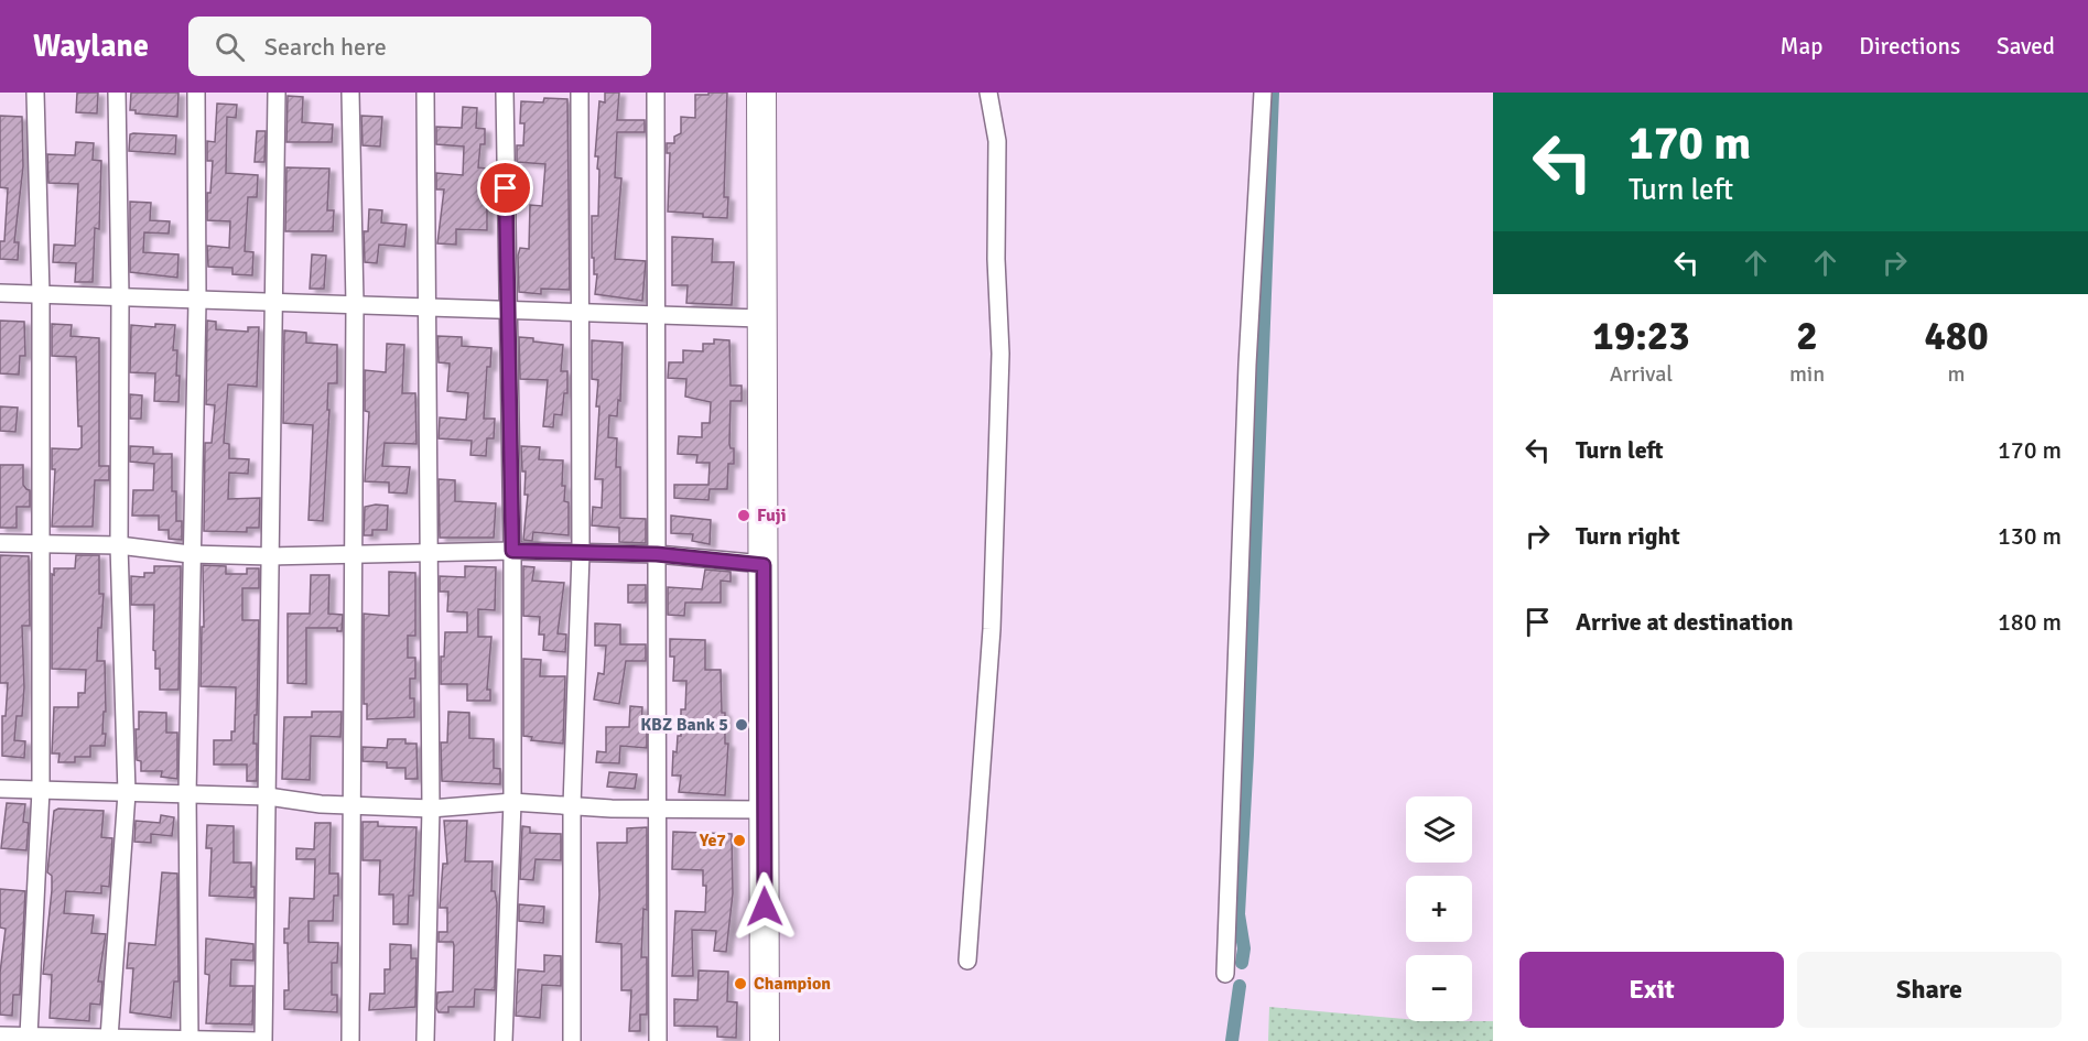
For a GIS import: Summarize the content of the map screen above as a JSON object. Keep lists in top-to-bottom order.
{
  "places": [
    "Fuji",
    "KBZ Bank 5",
    "Ye7",
    "Champion"
  ],
  "page": {
    "header": "Waylane",
    "search": "Search here",
    "nav": ["Map", "Directions", "Saved"],
    "turn": ["170 m", "Turn left"],
    "eta": [
      "19:23",
      "Arrival",
      "2",
      "min",
      "480",
      "m"
    ],
    "list": [
      {
        "name": "Turn left",
        "value": "170 m"
      },
      {
        "name": "Turn right",
        "value": "130 m"
      },
      {
        "name": "Arrive at destination",
        "value": "180 m"
      }
    ],
    "map_buttons": ["+", "−"],
    "buttons": ["Exit", "Share"]
  }
}
